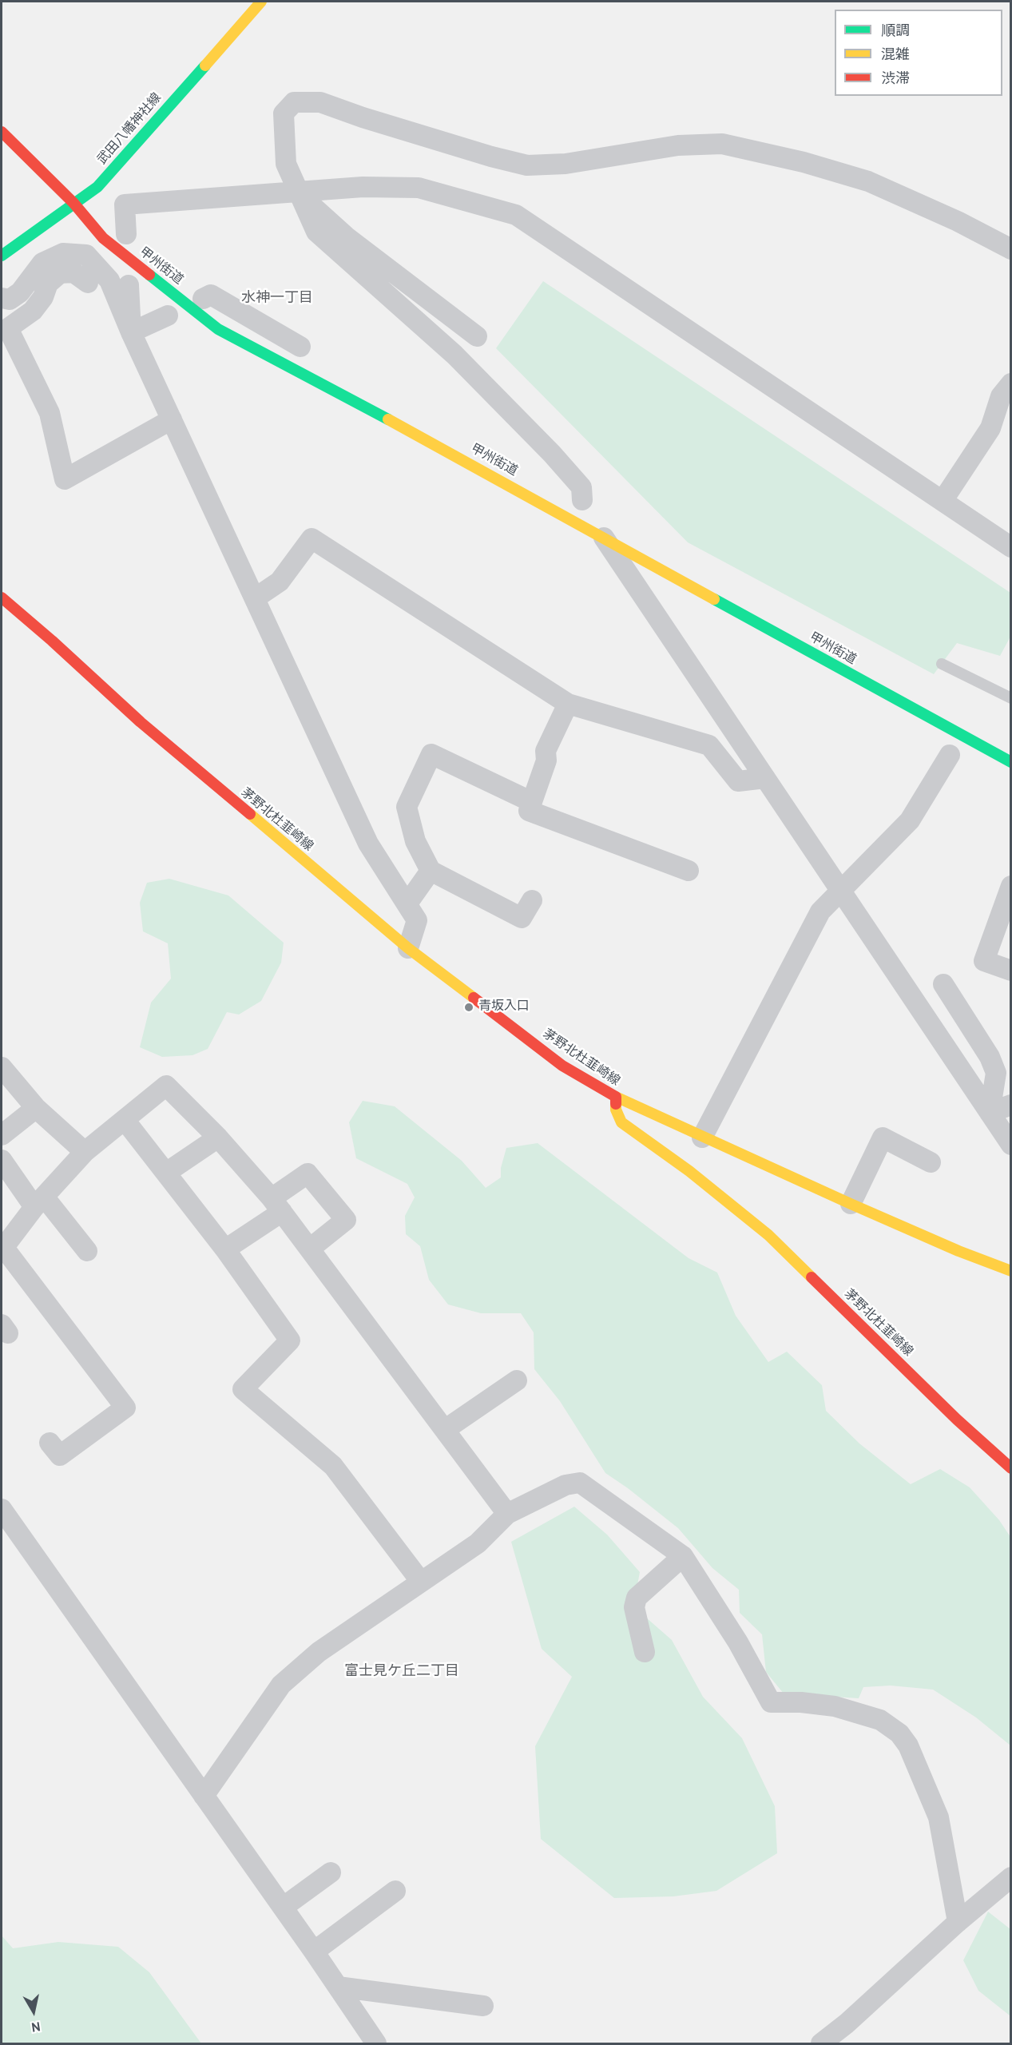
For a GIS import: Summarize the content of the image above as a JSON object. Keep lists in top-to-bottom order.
{
  "streets": {
    "main road": ["武田八幡神社線", "甲州街道", "茅野北杜韮崎線"]
  },
  "crossings": [
    ["武田八幡神社線", "甲州街道"]
  ],
  "districts": ["水神一丁目", "富士見ケ丘二丁目"],
  "places": ["青坂入口"],
  "legend": ["順調", "混雑", "渋滞"],
  "north": "bottom"
}
